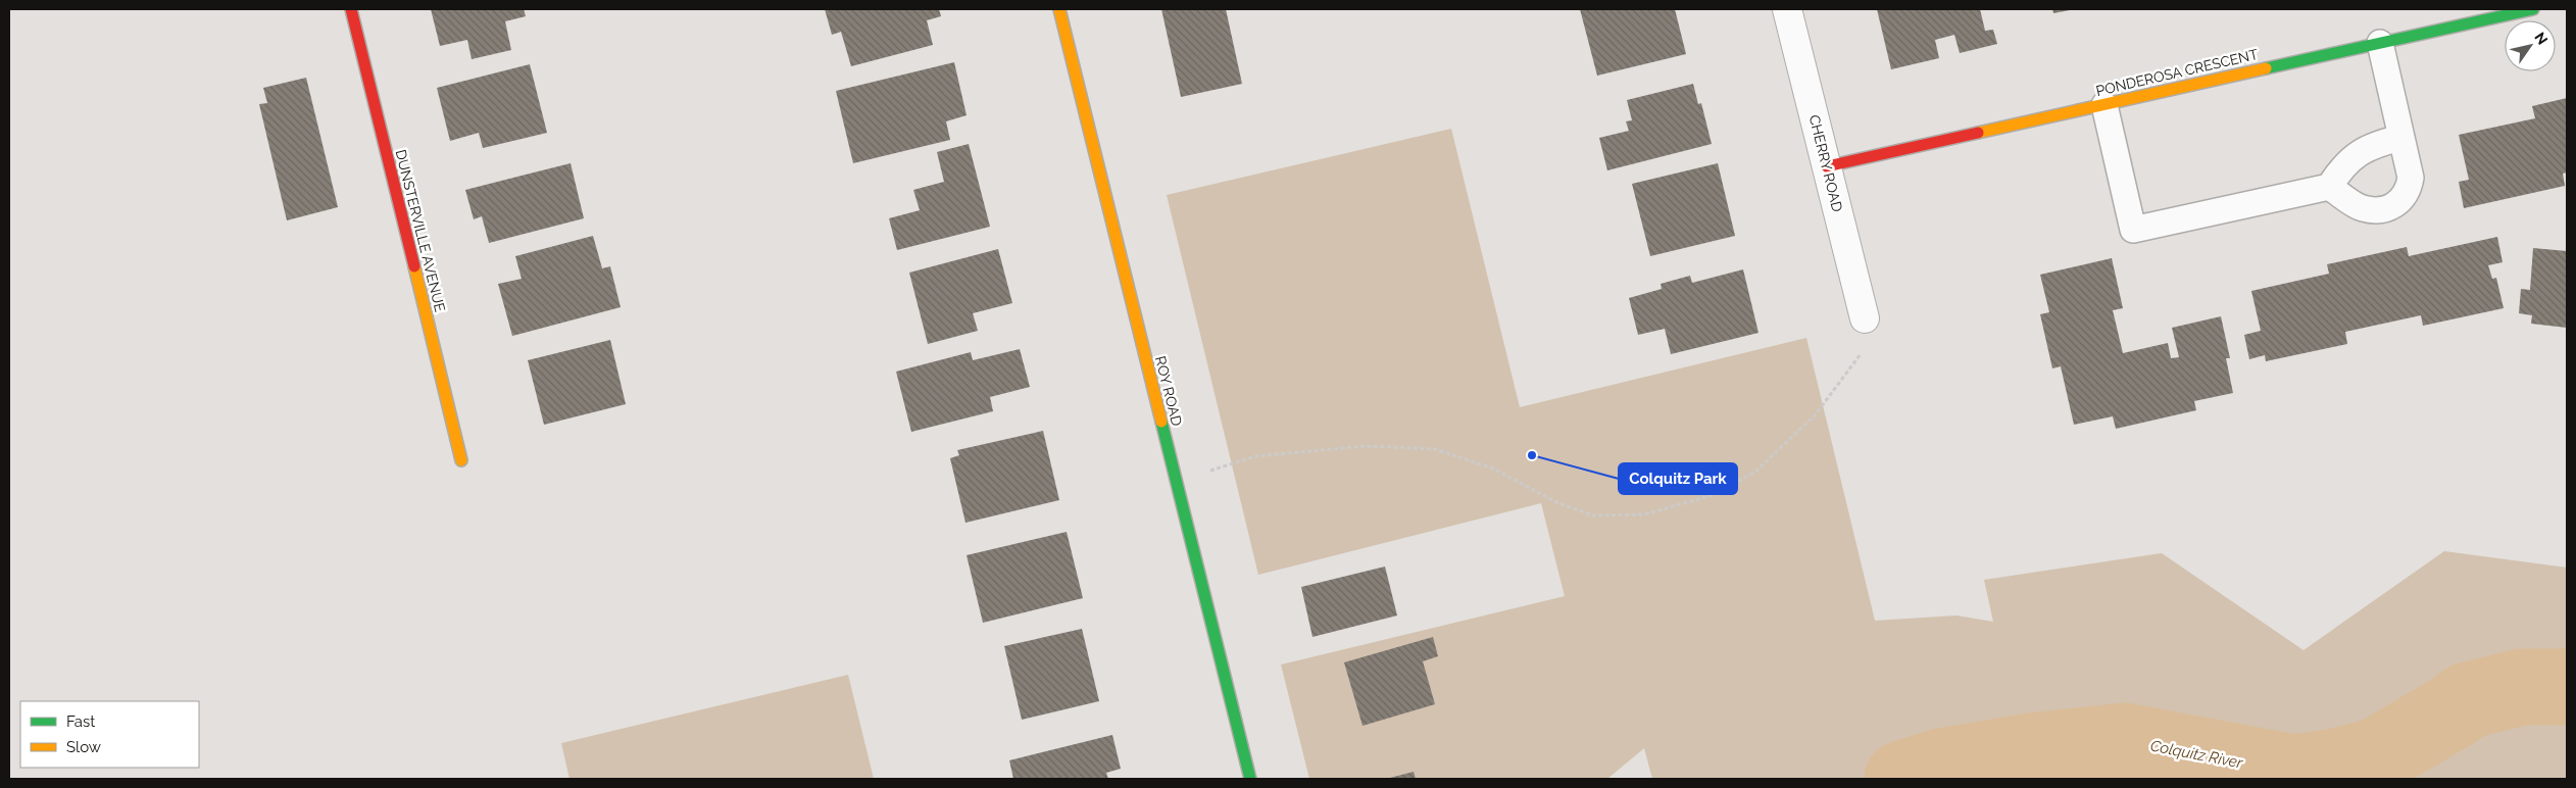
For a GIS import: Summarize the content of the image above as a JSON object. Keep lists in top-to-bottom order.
{
  "streets": {
    "street": [
      "PONDEROSA CRESCENT",
      "CHERRY ROAD",
      "DUNSTERVILLE AVENUE",
      "ROY ROAD"
    ]
  },
  "crossings": [
    ["PONDEROSA CRESCENT", "CHERRY ROAD"]
  ],
  "water": ["Colquitz River"],
  "places": ["Colquitz Park"],
  "legend": ["Fast", "Slow"],
  "north": "top right"
}
